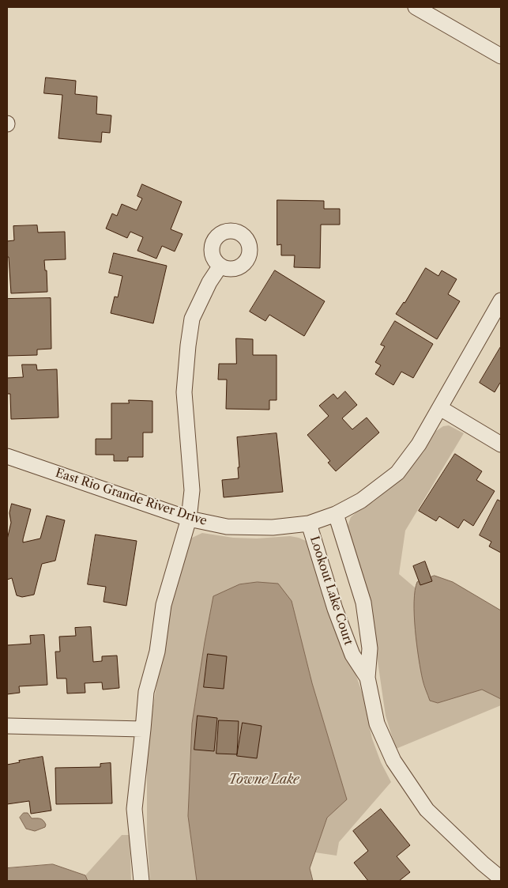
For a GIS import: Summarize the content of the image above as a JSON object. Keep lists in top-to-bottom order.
{
  "streets": {
    "street": ["East Rio Grande River Drive", "Lookout Lake Court"]
  },
  "crossings": [
    ["East Rio Grande River Drive", "Lookout Lake Court"]
  ],
  "water": ["Towne Lake"]
}
